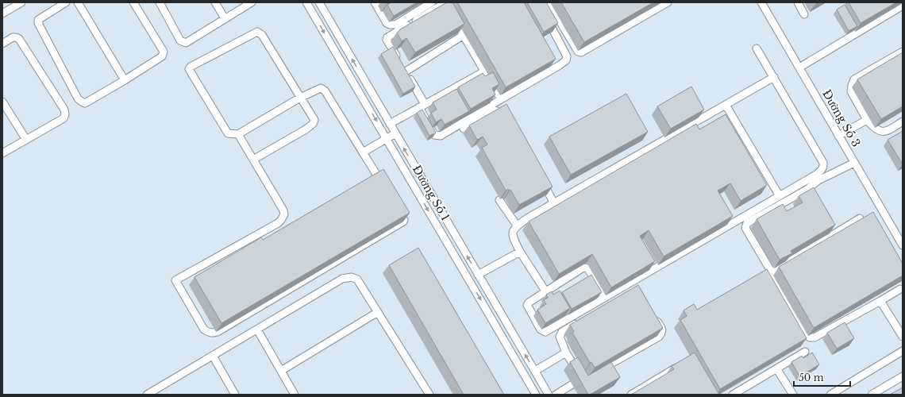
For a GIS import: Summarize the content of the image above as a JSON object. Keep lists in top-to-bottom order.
{
  "streets": {
    "street": ["Đường Số 3", "Đường Số 1"]
  },
  "scale_bar": "50 m"
}
